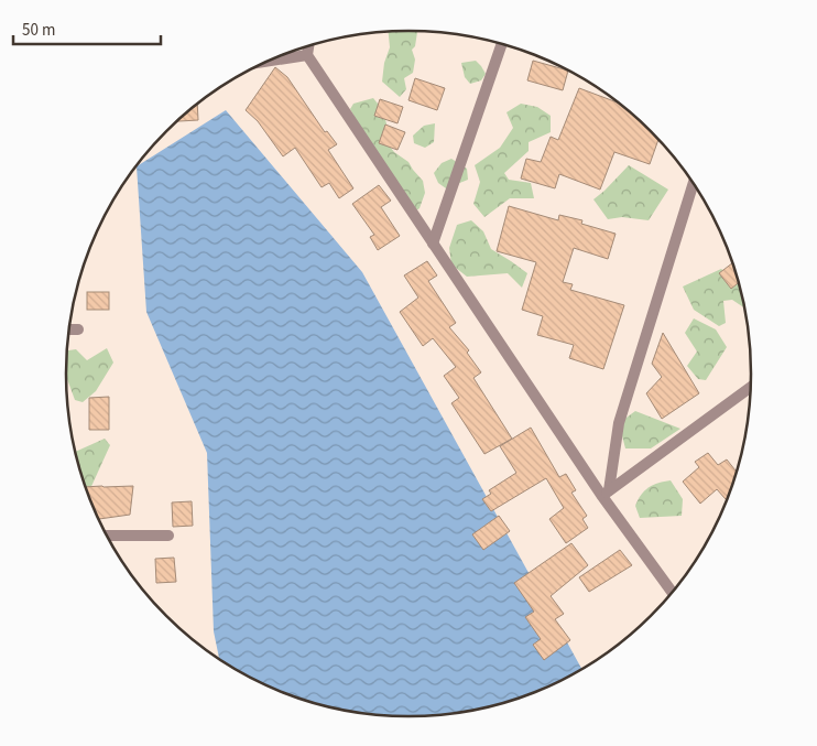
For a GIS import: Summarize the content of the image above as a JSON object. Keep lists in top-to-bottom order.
{
  "scale_bar": "50 m"
}
